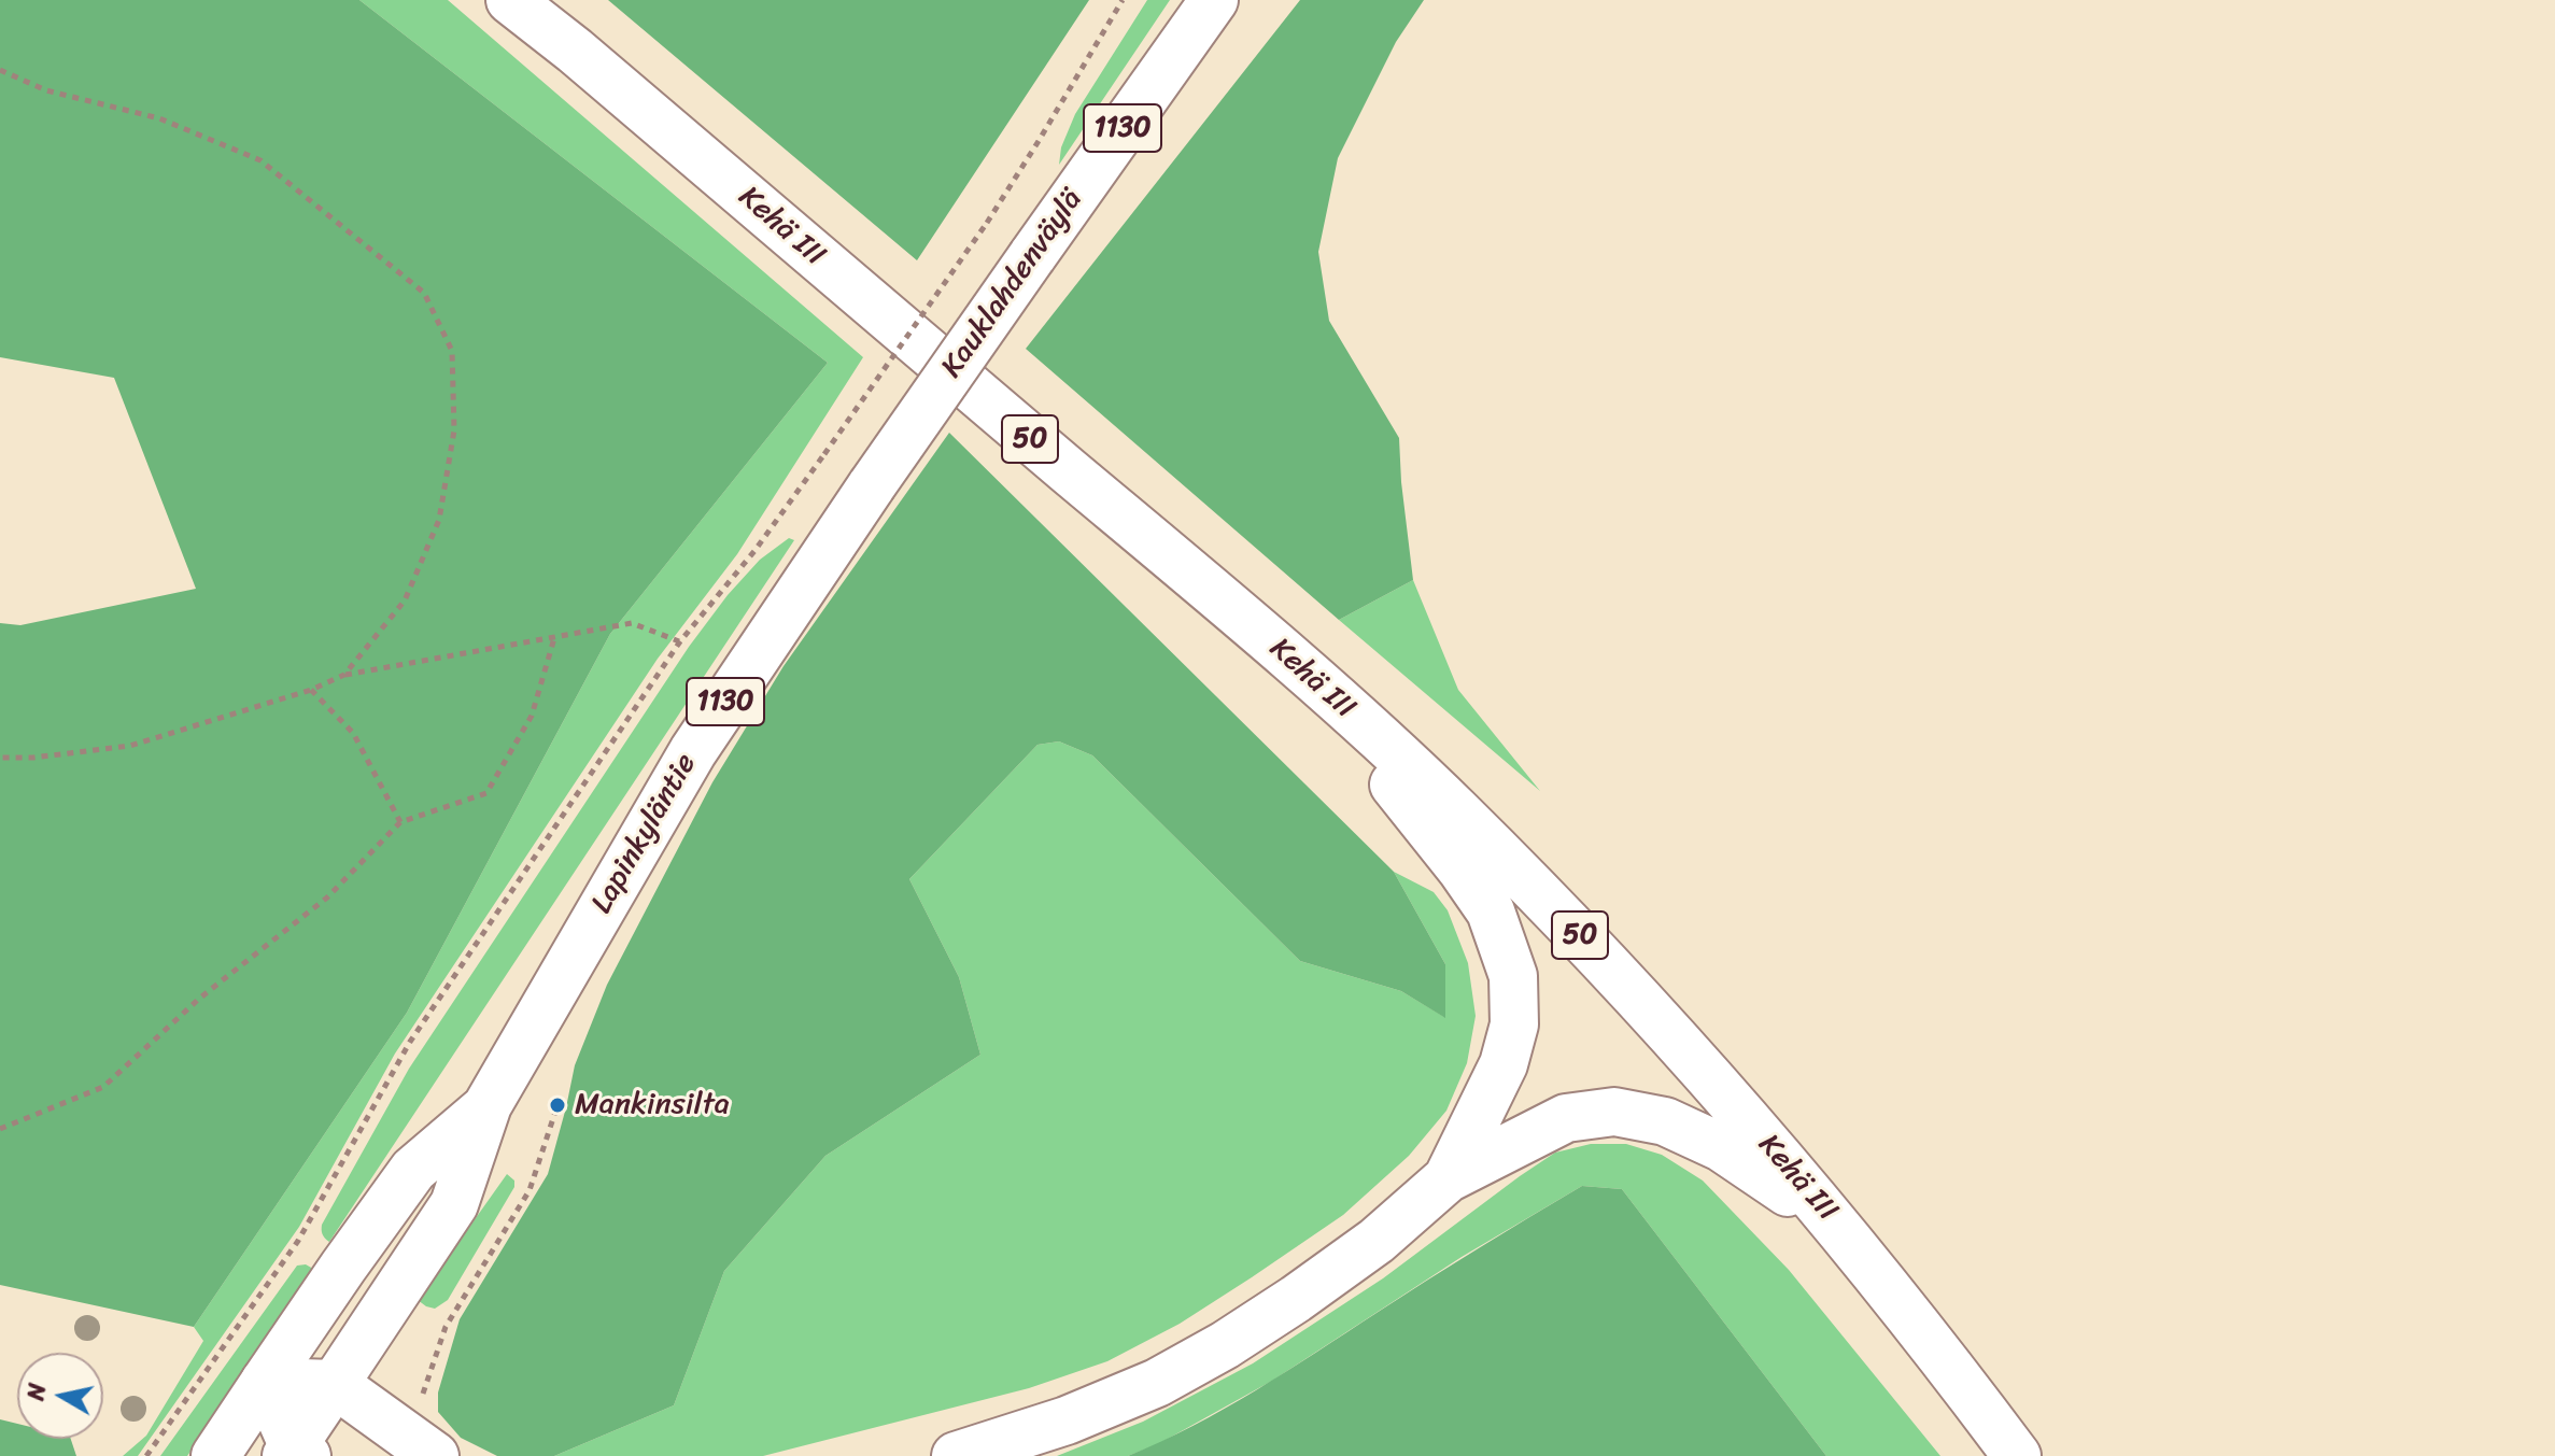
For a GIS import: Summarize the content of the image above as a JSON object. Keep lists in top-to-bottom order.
{
  "streets": {
    "main road": [
      "1130",
      "Kehä III",
      "Kauklahdenväylä",
      "50",
      "Lapinkyläntie"
    ]
  },
  "crossings": [
    ["Kauklahdenväylä", "Lapinkyläntie"]
  ],
  "places": ["Mankinsilta"],
  "north": "left"
}
